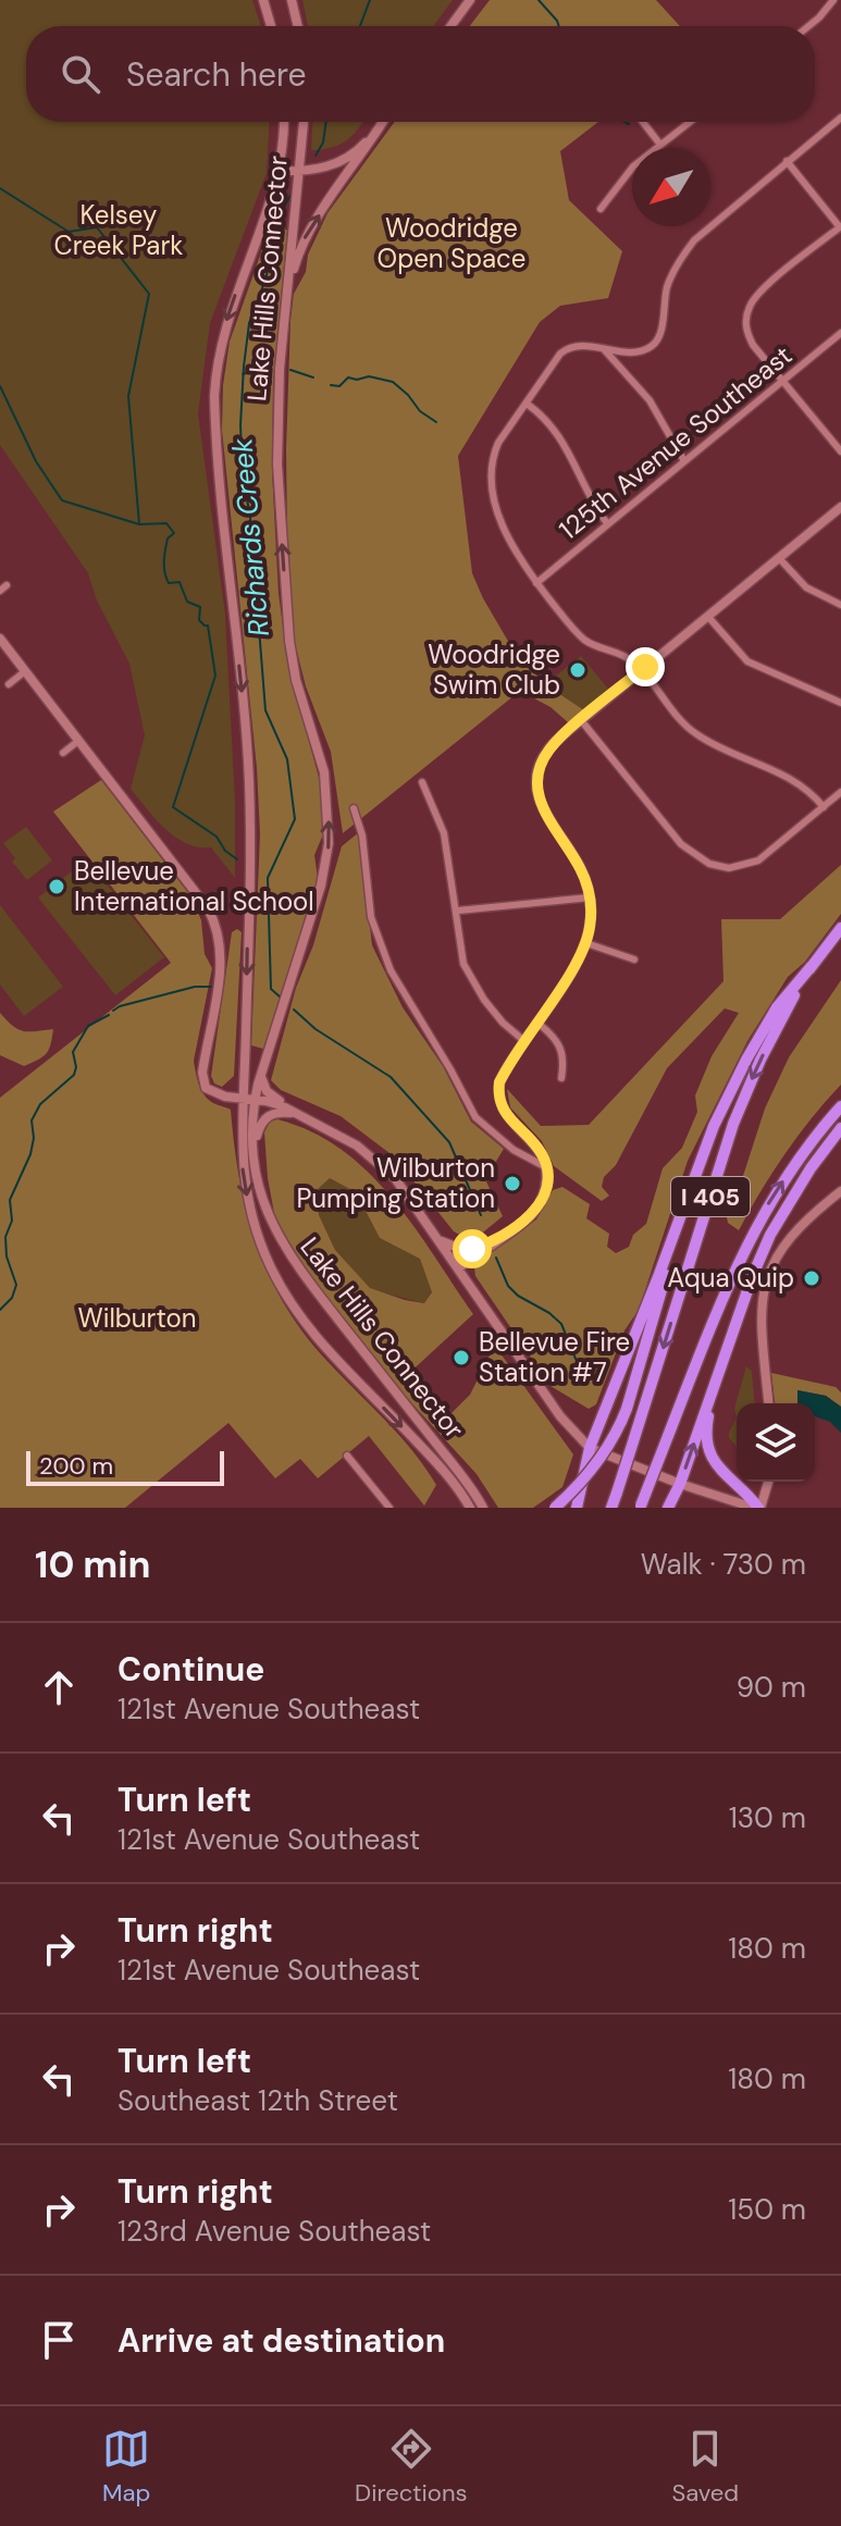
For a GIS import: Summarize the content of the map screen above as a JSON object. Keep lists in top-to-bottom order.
{
  "streets": {
    "highway": ["I 405"],
    "main road": ["Lake Hills Connector"],
    "street": ["125th Avenue Southeast"]
  },
  "water": ["Richards Creek"],
  "parks": ["Kelsey Creek Park", "Woodridge Open Space", "Wilburton"],
  "places": [
    "Woodridge Swim Club",
    "Bellevue International School",
    "Wilburton Pumping Station",
    "Aqua Quip",
    "Bellevue Fire Station #7"
  ],
  "scale_bar": "200 m",
  "north": "bottom left",
  "page": {
    "search": "Search here",
    "scale": "200 m",
    "heading": ["10 min", "Walk · 730 m"],
    "list": [
      ["Continue", "121st Avenue Southeast", "90 m"],
      ["Turn left", "121st Avenue Southeast", "130 m"],
      ["Turn right", "121st Avenue Southeast", "180 m"],
      ["Turn left", "Southeast 12th Street", "180 m"],
      ["Turn right", "123rd Avenue Southeast", "150 m"],
      "Arrive at destination"
    ],
    "nav": ["Map", "Directions", "Saved"]
  }
}
